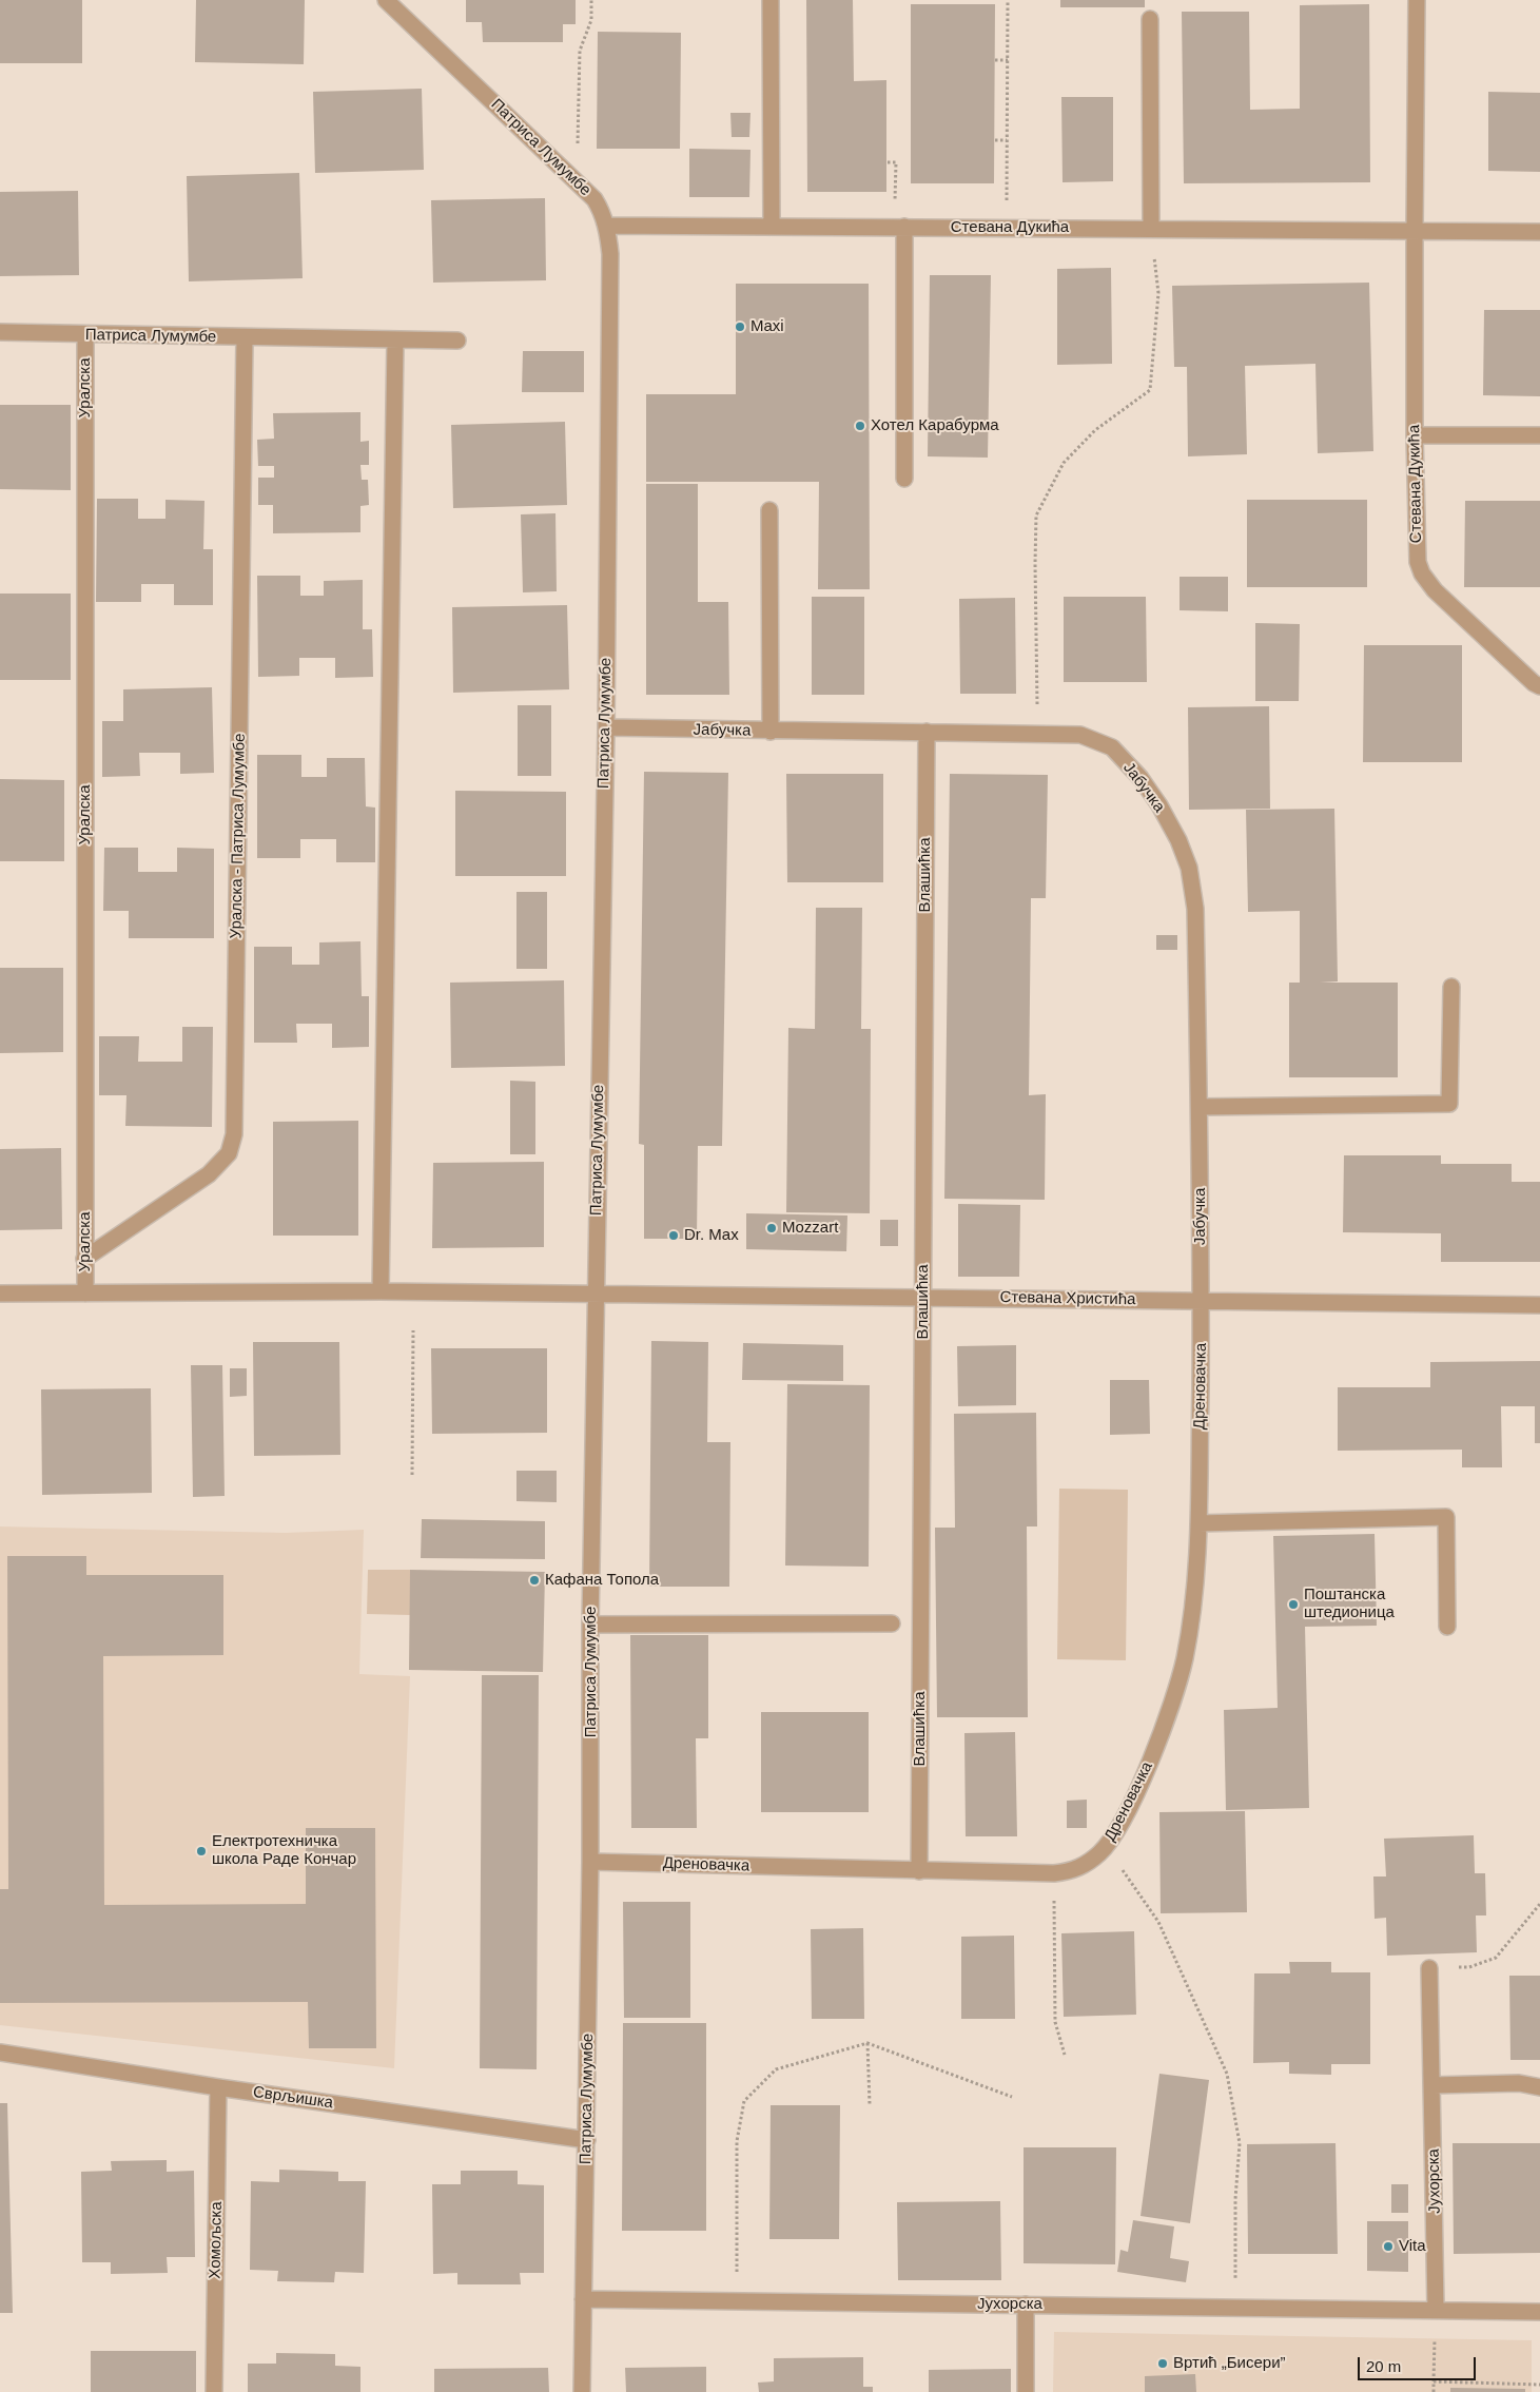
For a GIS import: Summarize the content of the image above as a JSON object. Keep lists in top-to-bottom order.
{
  "streets": {
    "street": [
      "Патриса Лумумбе",
      "Стевана Дукића",
      "Уралска",
      "Јабучка",
      "Уралска - Патриса Лумумбе",
      "Влашићка",
      "Стевана Христића",
      "Дреновачка",
      "Сврљишка",
      "Јухорска",
      "Хомољска"
    ]
  },
  "crossings": [
    ["Патриса Лумумбе", "Стевана Дукића"],
    ["Патриса Лумумбе", "Уралска"],
    ["Патриса Лумумбе", "Јабучка"],
    ["Патриса Лумумбе", "Уралска - Патриса Лумумбе"],
    ["Патриса Лумумбе", "Стевана Христића"],
    ["Патриса Лумумбе", "Дреновачка"],
    ["Патриса Лумумбе", "Сврљишка"],
    ["Патриса Лумумбе", "Јухорска"],
    ["Уралска", "Уралска - Патриса Лумумбе"],
    ["Уралска", "Стевана Христића"],
    ["Јабучка", "Влашићка"],
    ["Јабучка", "Стевана Христића"],
    ["Јабучка", "Дреновачка"],
    ["Влашићка", "Стевана Христића"],
    ["Влашићка", "Дреновачка"],
    ["Стевана Христића", "Дреновачка"],
    ["Сврљишка", "Хомољска"]
  ],
  "places": [
    "Maxi",
    "Хотел Карабурма",
    "Mozzart",
    "Dr. Max",
    "Кафана Топола",
    "Поштанска штедионица",
    "Електротехничка школа Раде Кончар",
    "Vita",
    "Вртић „Бисери”"
  ],
  "scale_bar": "20 m"
}
